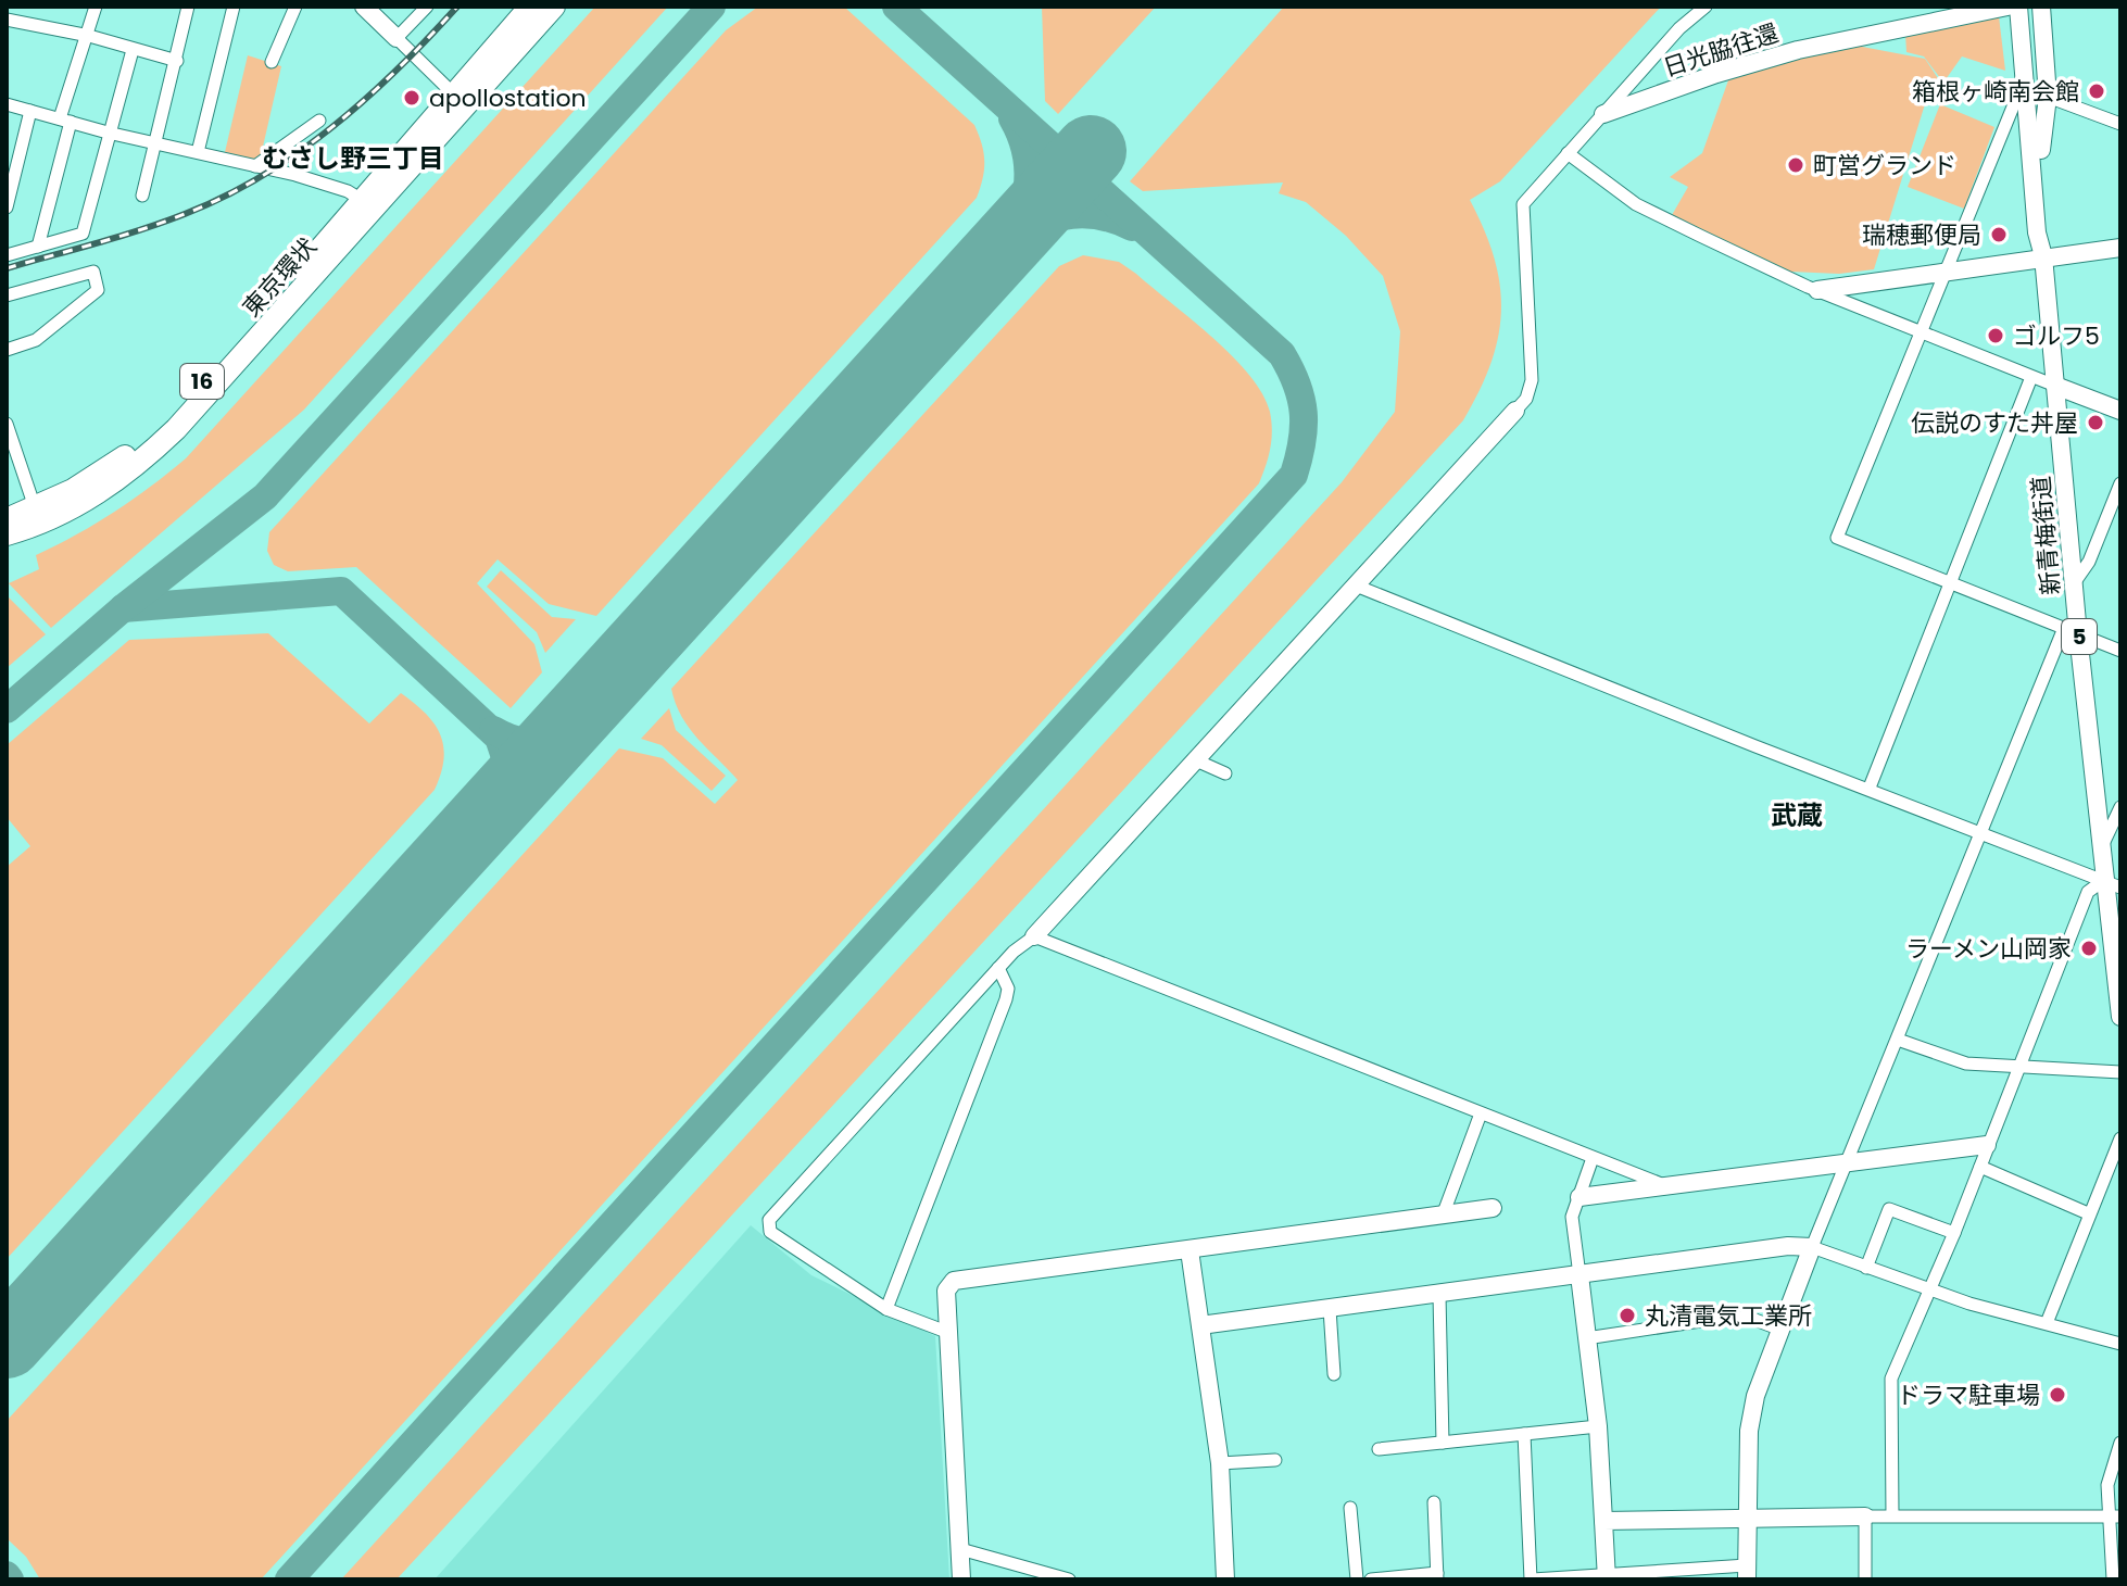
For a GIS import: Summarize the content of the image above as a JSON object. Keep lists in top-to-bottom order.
{
  "streets": {
    "highway": ["東京環状", "16"],
    "street": ["日光脇往還", "新青梅街道", "5"]
  },
  "districts": ["むさし野三丁目", "武蔵"],
  "places": [
    "箱根ヶ崎南会館",
    "apollostation",
    "町営グランド",
    "瑞穂郵便局",
    "ゴルフ5",
    "伝説のすた丼屋",
    "ラーメン山岡家",
    "丸清電気工業所",
    "ドラマ駐車場"
  ]
}
